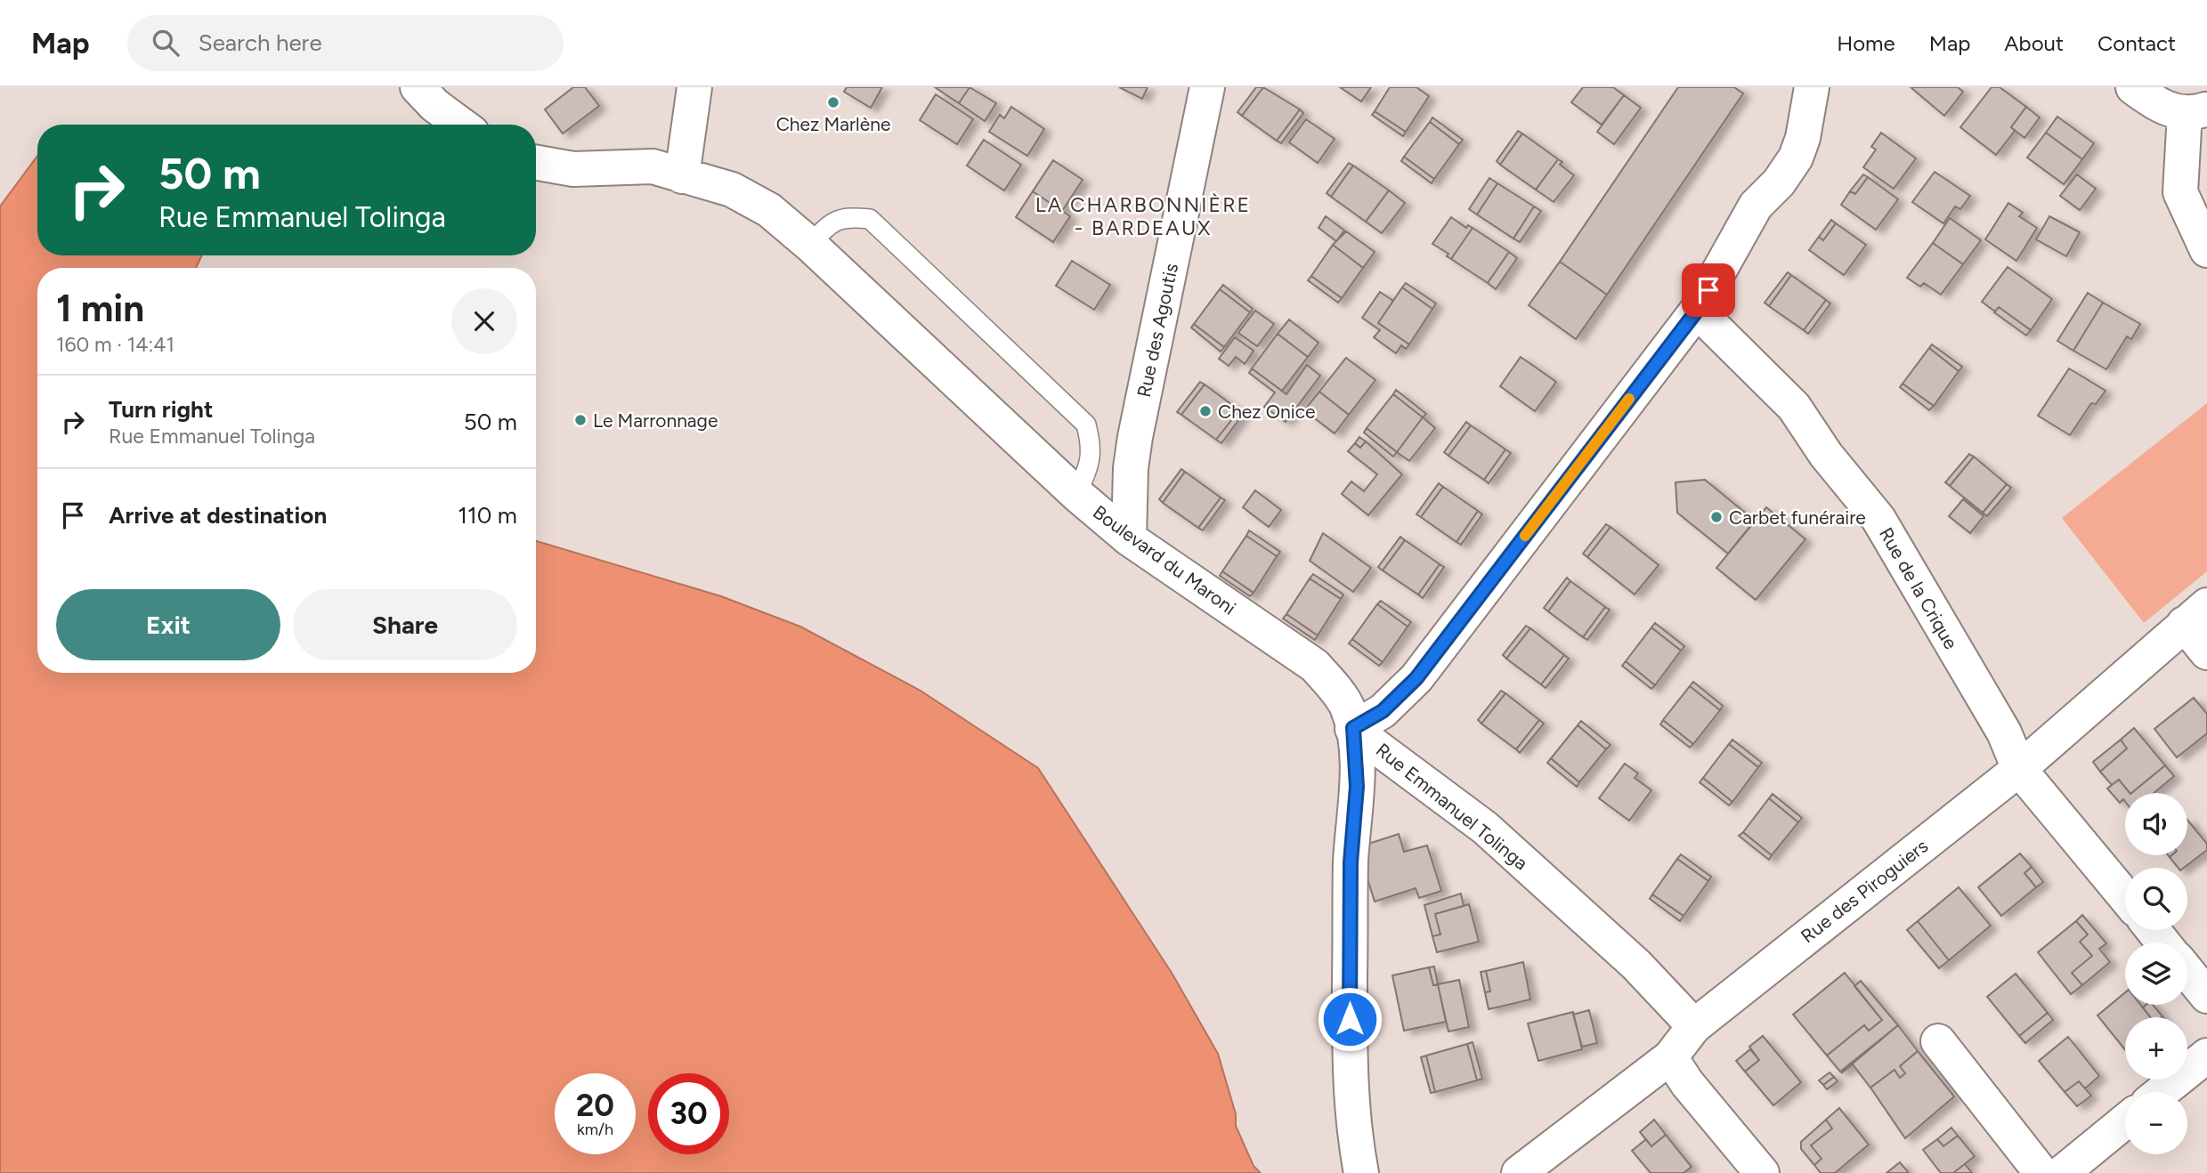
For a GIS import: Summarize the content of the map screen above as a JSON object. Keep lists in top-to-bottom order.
{
  "streets": {
    "street": [
      "Rue des Agoutis",
      "Boulevard du Maroni",
      "Rue de la Crique",
      "Rue Emmanuel Tolinga",
      "Rue des Piroguiers"
    ]
  },
  "crossings": [
    ["Rue des Agoutis", "Boulevard du Maroni"],
    ["Boulevard du Maroni", "Rue Emmanuel Tolinga"],
    ["Rue de la Crique", "Rue Emmanuel Tolinga"],
    ["Rue de la Crique", "Rue des Piroguiers"],
    ["Rue Emmanuel Tolinga", "Rue des Piroguiers"]
  ],
  "districts": ["LA CHARBONNIÈRE - BARDEAUX"],
  "places": [
    "Chez Marlène",
    "Chez Onice",
    "Le Marronnage",
    "Carbet funéraire"
  ],
  "page": {
    "header": "Map",
    "search": "Search here",
    "nav": [
      "Home",
      "Map",
      "About",
      "Contact"
    ],
    "turn": ["50 m", "Rue Emmanuel Tolinga"],
    "heading": ["1 min", "160 m · 14:41"],
    "list": [
      {
        "name": "Turn right",
        "note": "Rue Emmanuel Tolinga",
        "value": "50 m"
      },
      {
        "name": "Arrive at destination",
        "value": "110 m"
      }
    ],
    "buttons": ["Exit", "Share"],
    "map_buttons": ["+", "−"],
    "speed": "20 km/h",
    "limit": "30"
  }
}
